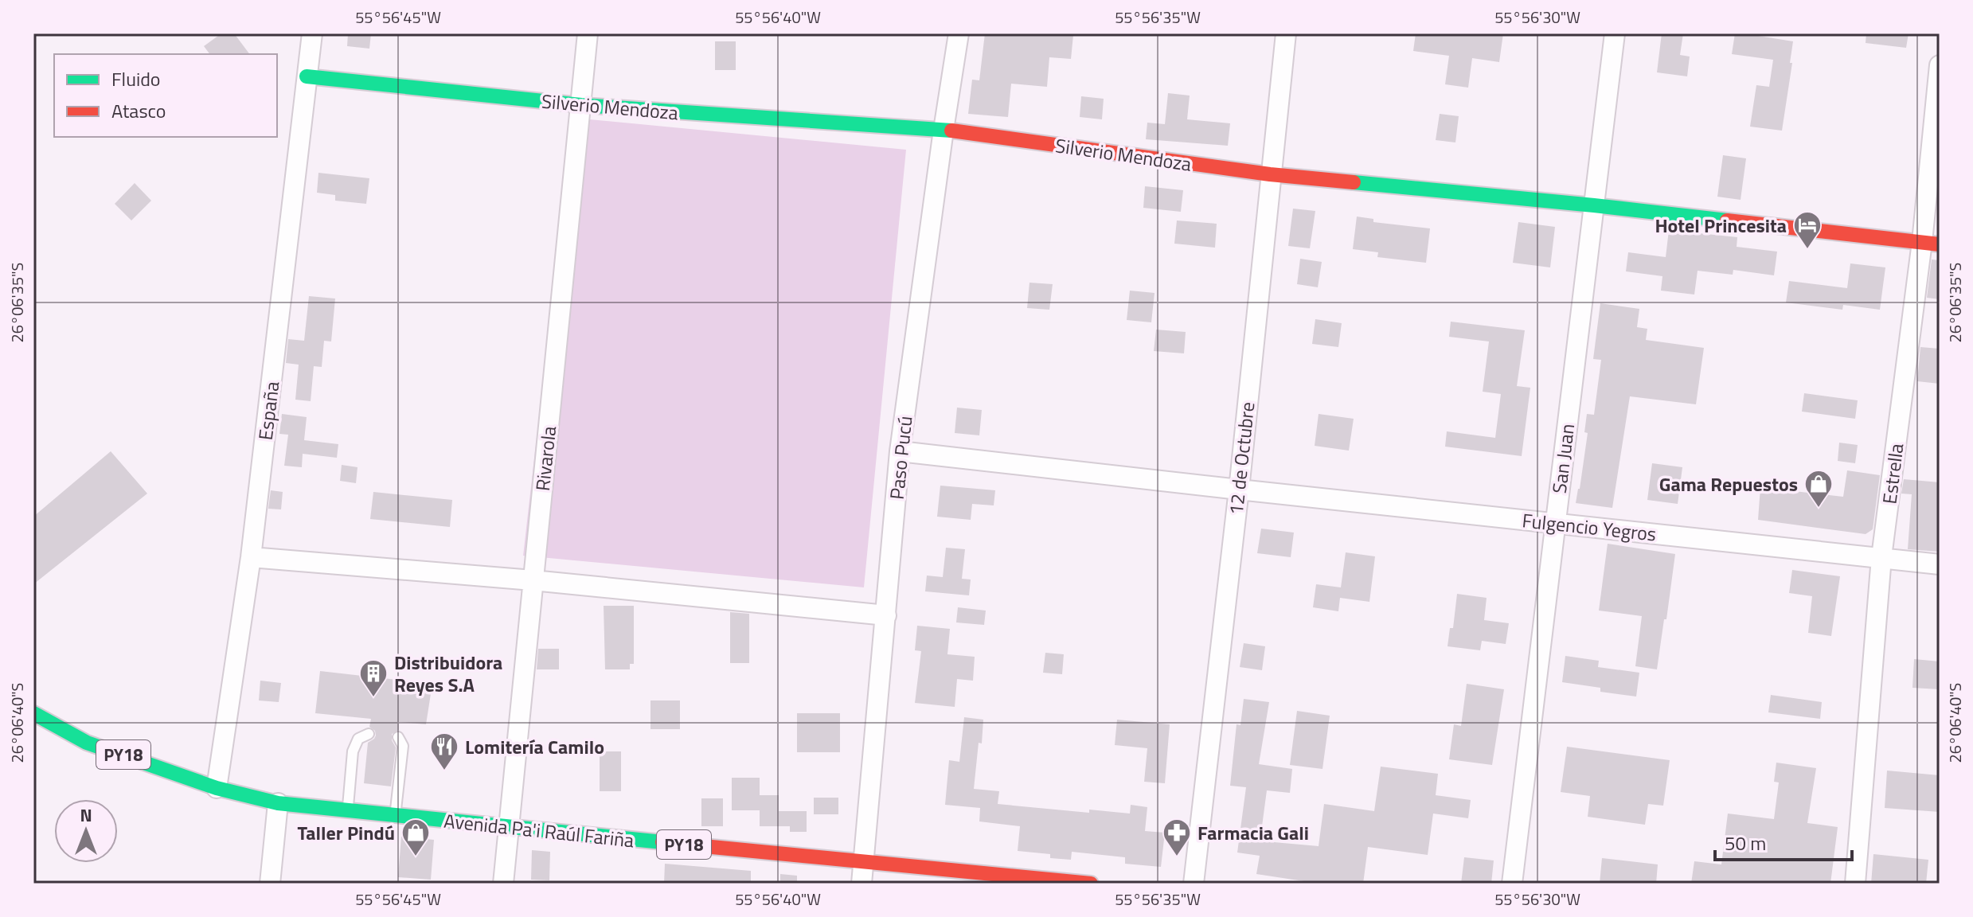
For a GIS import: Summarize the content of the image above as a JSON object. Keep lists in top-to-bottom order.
{
  "streets": {
    "main road": ["Silverio Mendoza", "PY18", "Avenida Pa'i Raúl Fariña"],
    "street": [
      "España",
      "Paso Pucú",
      "Rivarola",
      "12 de Octubre",
      "San Juan",
      "Estrella",
      "Fulgencio Yegros"
    ]
  },
  "crossings": [
    ["Silverio Mendoza", "España"],
    ["Silverio Mendoza", "Paso Pucú"],
    ["Silverio Mendoza", "Rivarola"],
    ["Silverio Mendoza", "12 de Octubre"],
    ["Silverio Mendoza", "San Juan"],
    ["Silverio Mendoza", "Estrella"],
    ["España", "PY18"],
    ["España", "Avenida Pa'i Raúl Fariña"],
    ["Paso Pucú", "Fulgencio Yegros"],
    ["Paso Pucú", "Avenida Pa'i Raúl Fariña"],
    ["Rivarola", "Avenida Pa'i Raúl Fariña"],
    ["12 de Octubre", "Fulgencio Yegros"],
    ["San Juan", "Fulgencio Yegros"],
    ["Estrella", "Fulgencio Yegros"],
    ["PY18", "Avenida Pa'i Raúl Fariña"]
  ],
  "places": {
    "hotel": ["Hotel Princesita"],
    "shop": ["Gama Repuestos", "Taller Pindú"],
    "building": ["Distribuidora Reyes S.A"],
    "restaurant": ["Lomitería Camilo"],
    "pharmacy": ["Farmacia Gali"]
  },
  "legend": ["Fluido", "Atasco"],
  "scale_bar": "50 m",
  "north": "top",
  "coordinates": [
    "55°56'45\"W",
    "55°56'40\"W",
    "55°56'35\"W",
    "55°56'30\"W",
    "26°06'35\"S",
    "26°06'40\"S"
  ]
}
